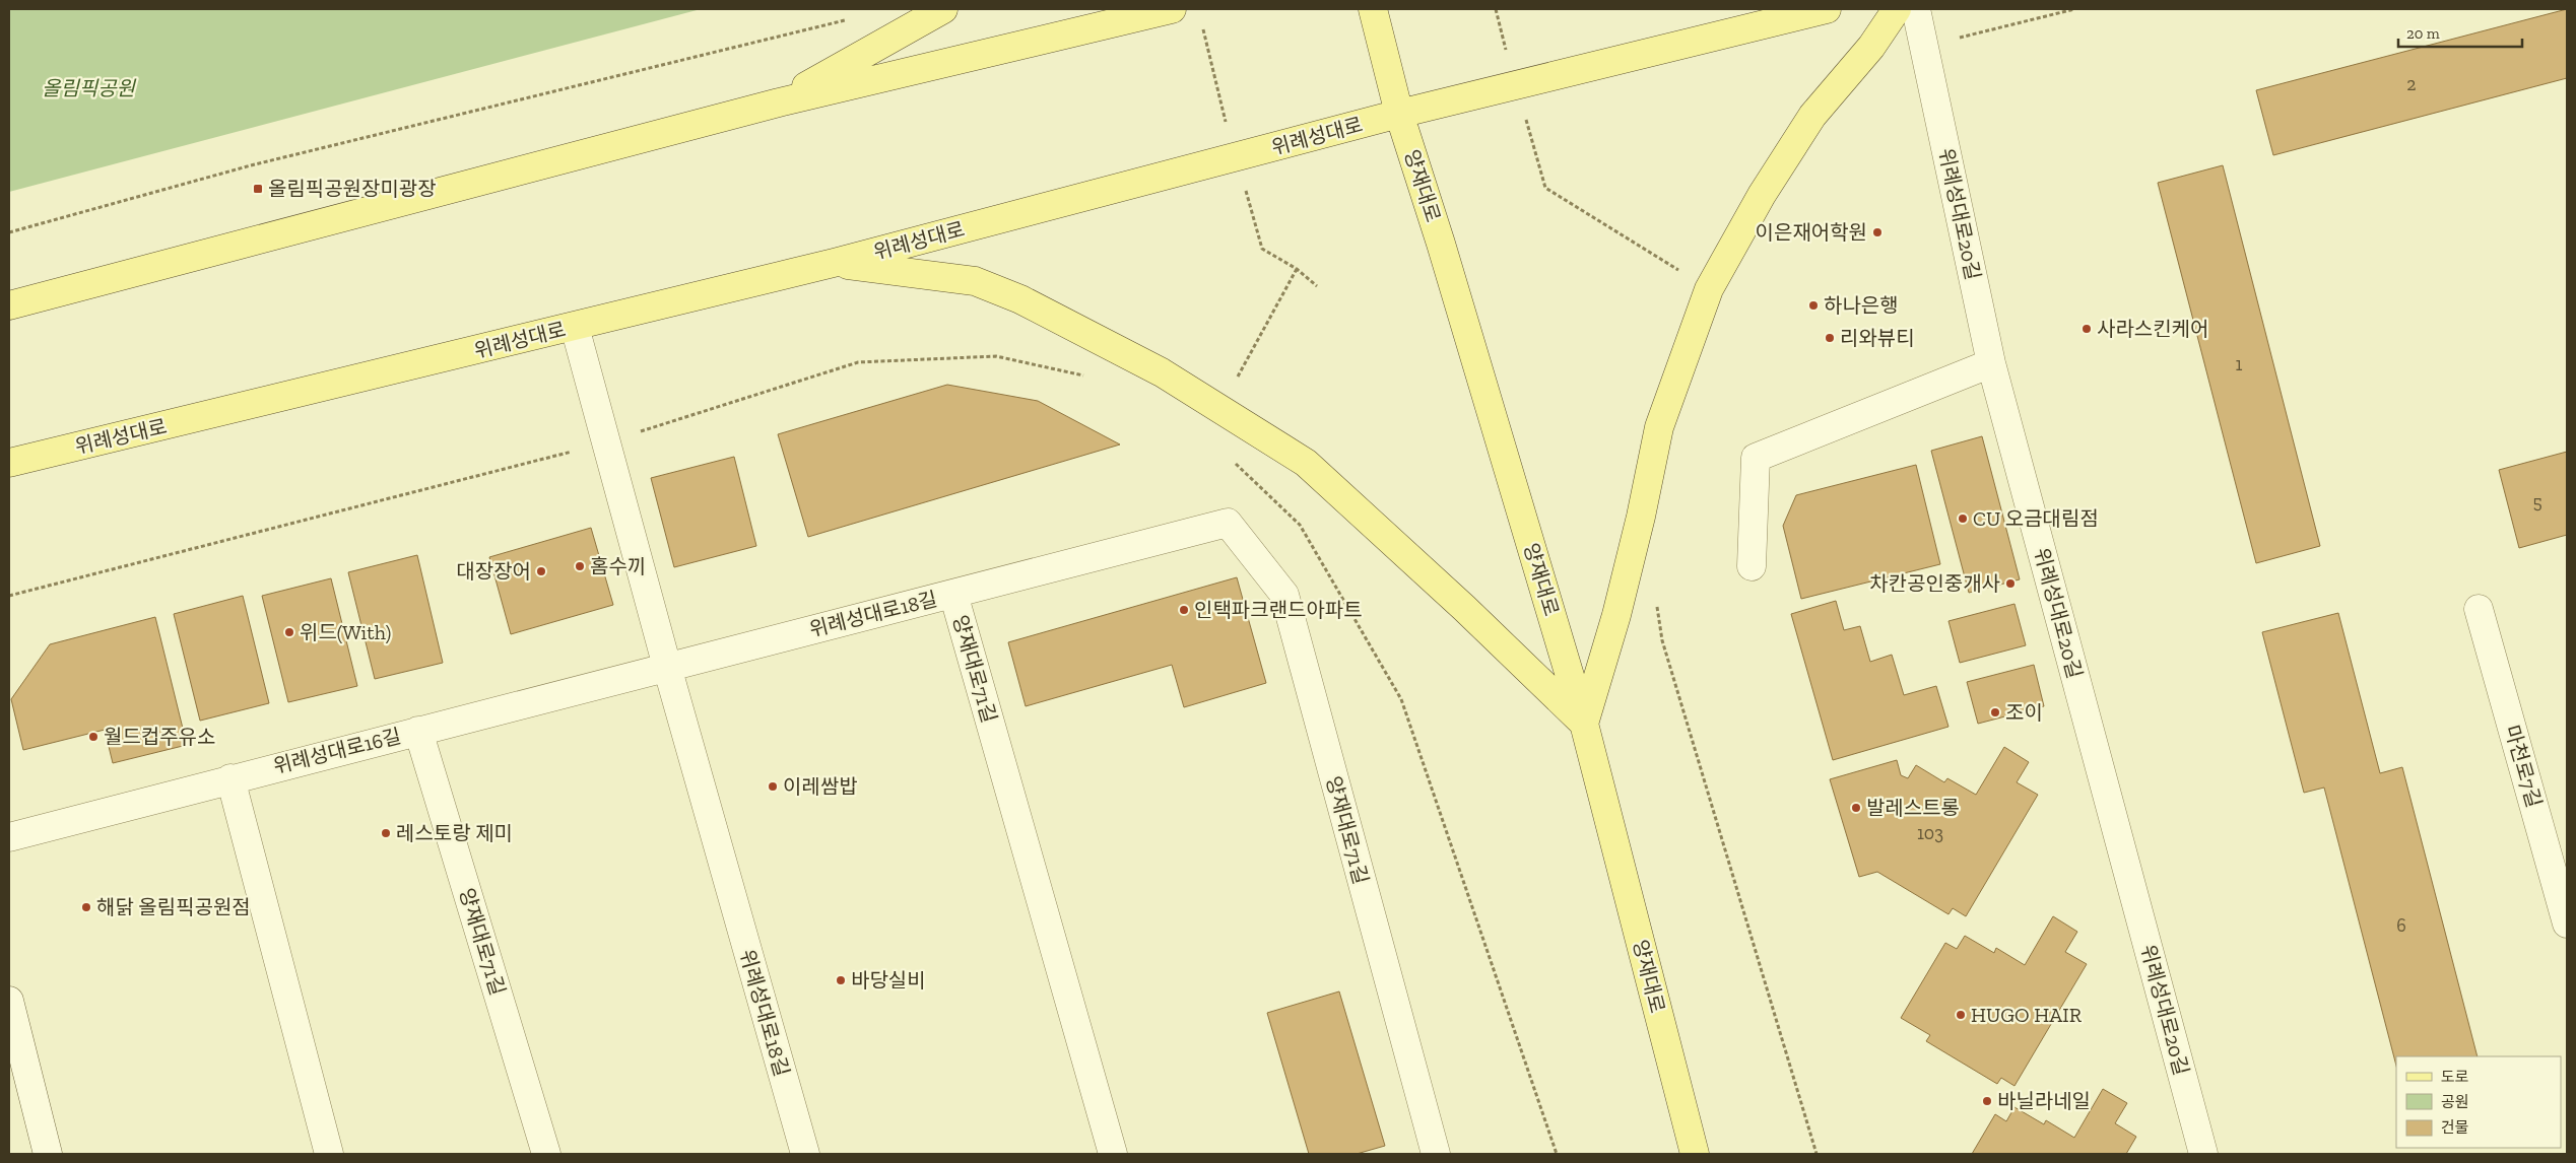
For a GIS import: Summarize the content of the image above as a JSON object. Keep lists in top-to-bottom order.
{
  "streets": {
    "main road": ["위례성대로", "양재대로"],
    "street": [
      "위례성대로20길",
      "위례성대로18길",
      "양재대로71길",
      "위례성대로16길",
      "마천로7길"
    ]
  },
  "crossings": [
    ["위례성대로", "양재대로"],
    ["위례성대로", "위례성대로18길"],
    ["위례성대로18길", "양재대로71길"],
    ["위례성대로18길", "위례성대로16길"],
    ["양재대로71길", "위례성대로16길"]
  ],
  "parks": ["올림픽공원"],
  "places": {
    "transit": ["올림픽공원장미광장"],
    "other": [
      "이은재어학원",
      "하나은행",
      "사라스킨케어",
      "리와뷰티",
      "CU 오금대림점",
      "홈수끼",
      "대장장어",
      "차칸공인중개사",
      "인택파크랜드아파트",
      "위드(With)",
      "조이",
      "월드컵주유소",
      "이레쌈밥",
      "발레스트롱",
      "레스토랑 제미",
      "해닭 올림픽공원점",
      "바당실비",
      "HUGO HAIR",
      "바닐라네일"
    ]
  },
  "house_numbers": [
    "2",
    "1",
    "5",
    "103",
    "6"
  ],
  "legend": ["도로", "공원", "건물"],
  "scale_bar": "20 m"
}
